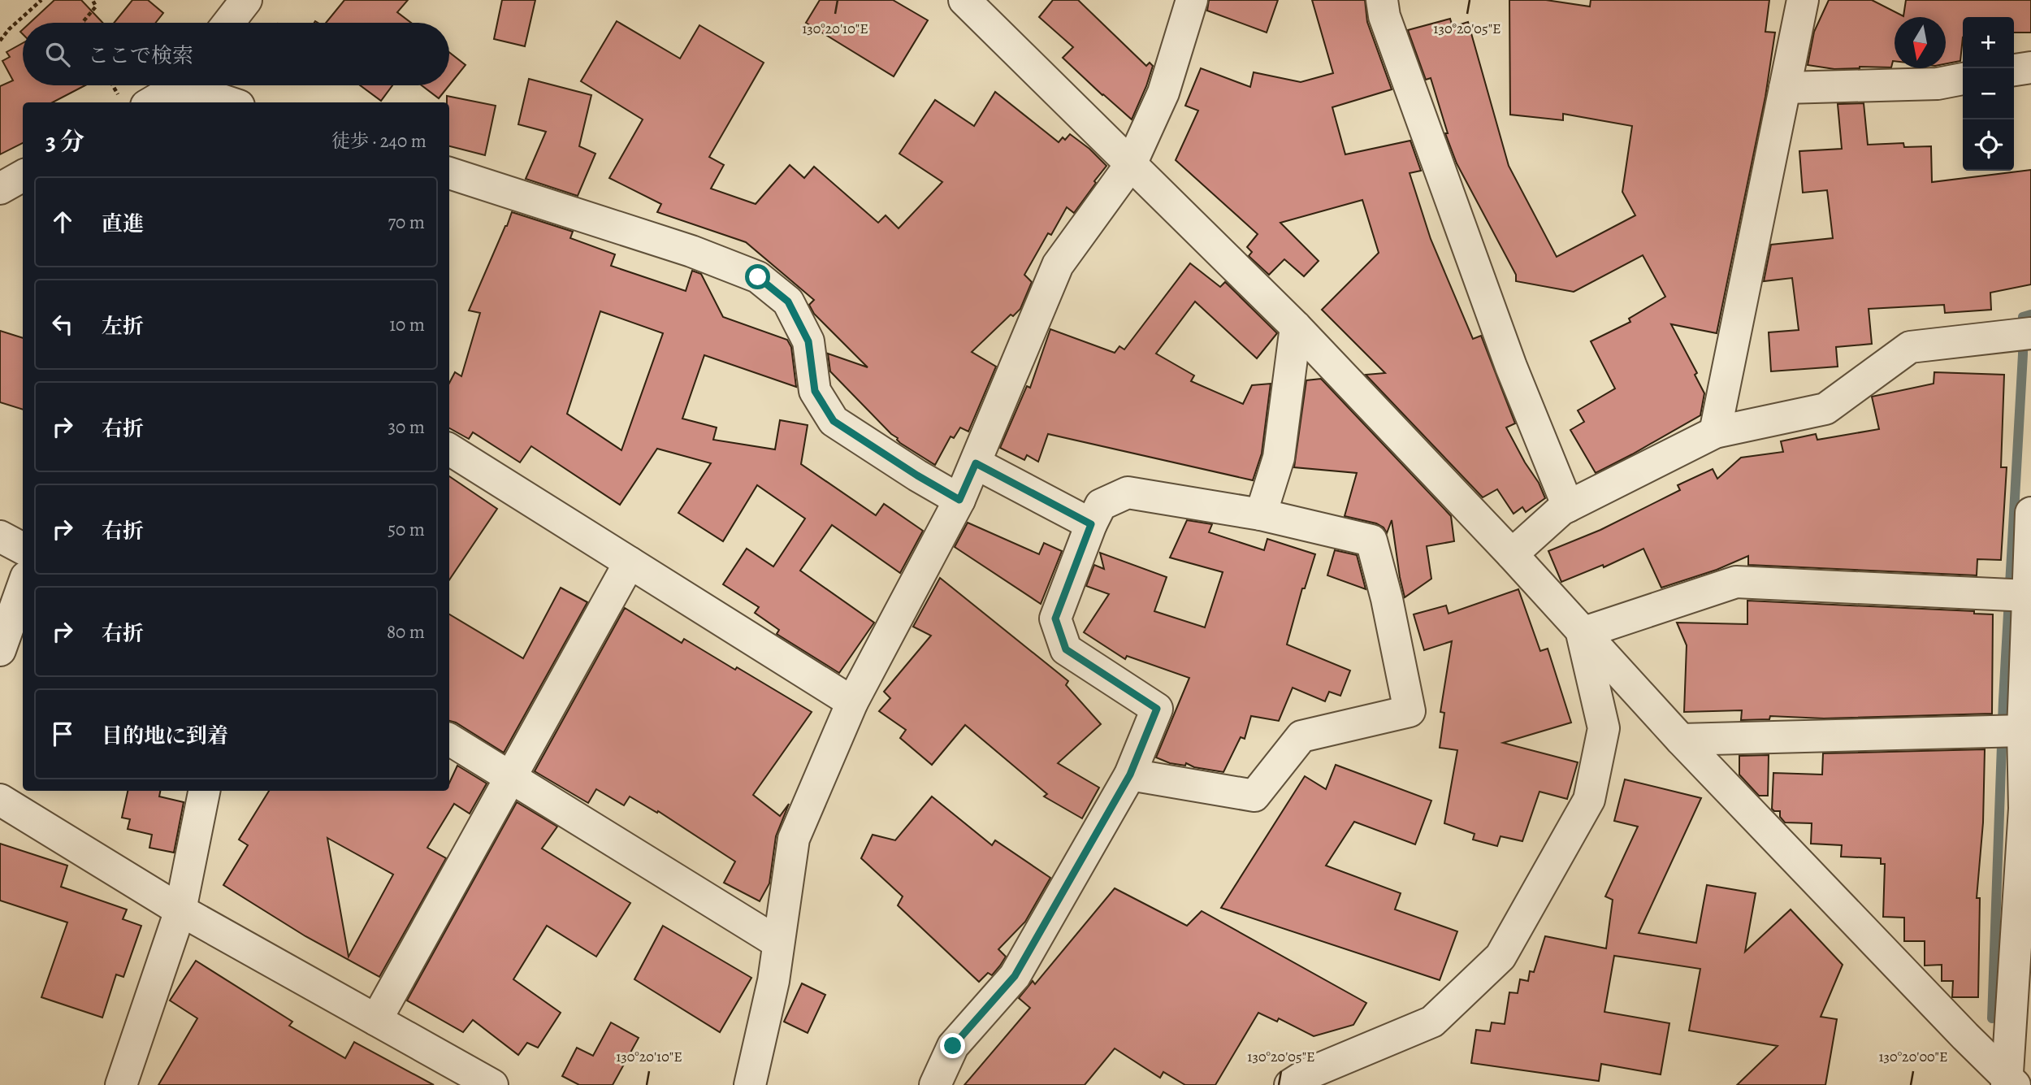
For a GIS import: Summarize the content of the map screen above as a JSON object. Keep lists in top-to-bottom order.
{
  "north": "bottom",
  "page": {
    "map_buttons": ["+", "−"],
    "search": "ここで検索",
    "heading": ["3 分", "徒歩 · 240 m"],
    "list": [
      ["直進", "70 m"],
      ["左折", "10 m"],
      ["右折", "30 m"],
      ["右折", "50 m"],
      ["右折", "80 m"],
      "目的地に到着"
    ]
  },
  "coordinates": ["130°20'10\"E", "130°20'05\"E", "130°20'00\"E"]
}
